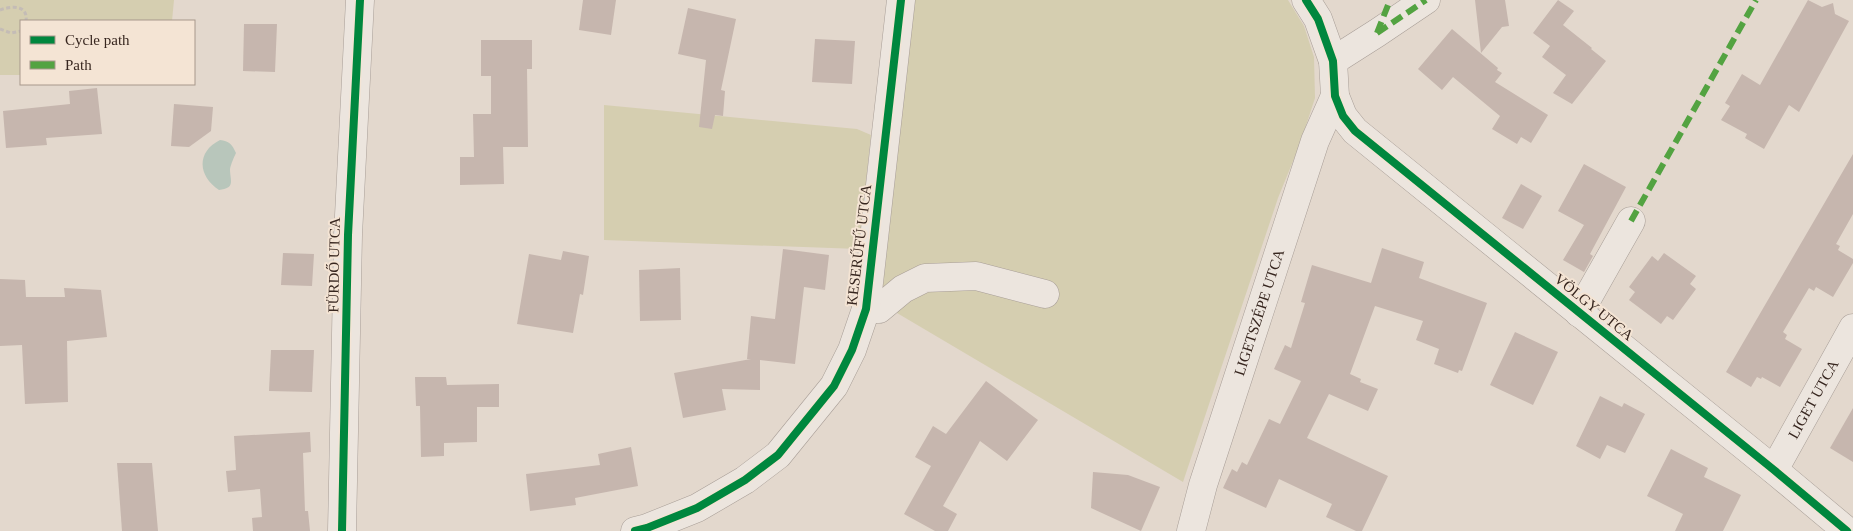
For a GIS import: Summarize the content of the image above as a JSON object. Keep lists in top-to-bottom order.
{
  "streets": {
    "street": [
      "KESERŰFŰ UTCA",
      "FÜRDŐ UTCA",
      "VÖLGY UTCA",
      "LIGETSZÉPE UTCA",
      "LIGET UTCA"
    ]
  },
  "crossings": [
    ["VÖLGY UTCA", "LIGETSZÉPE UTCA"],
    ["VÖLGY UTCA", "LIGET UTCA"]
  ],
  "legend": ["Cycle path", "Path"]
}
